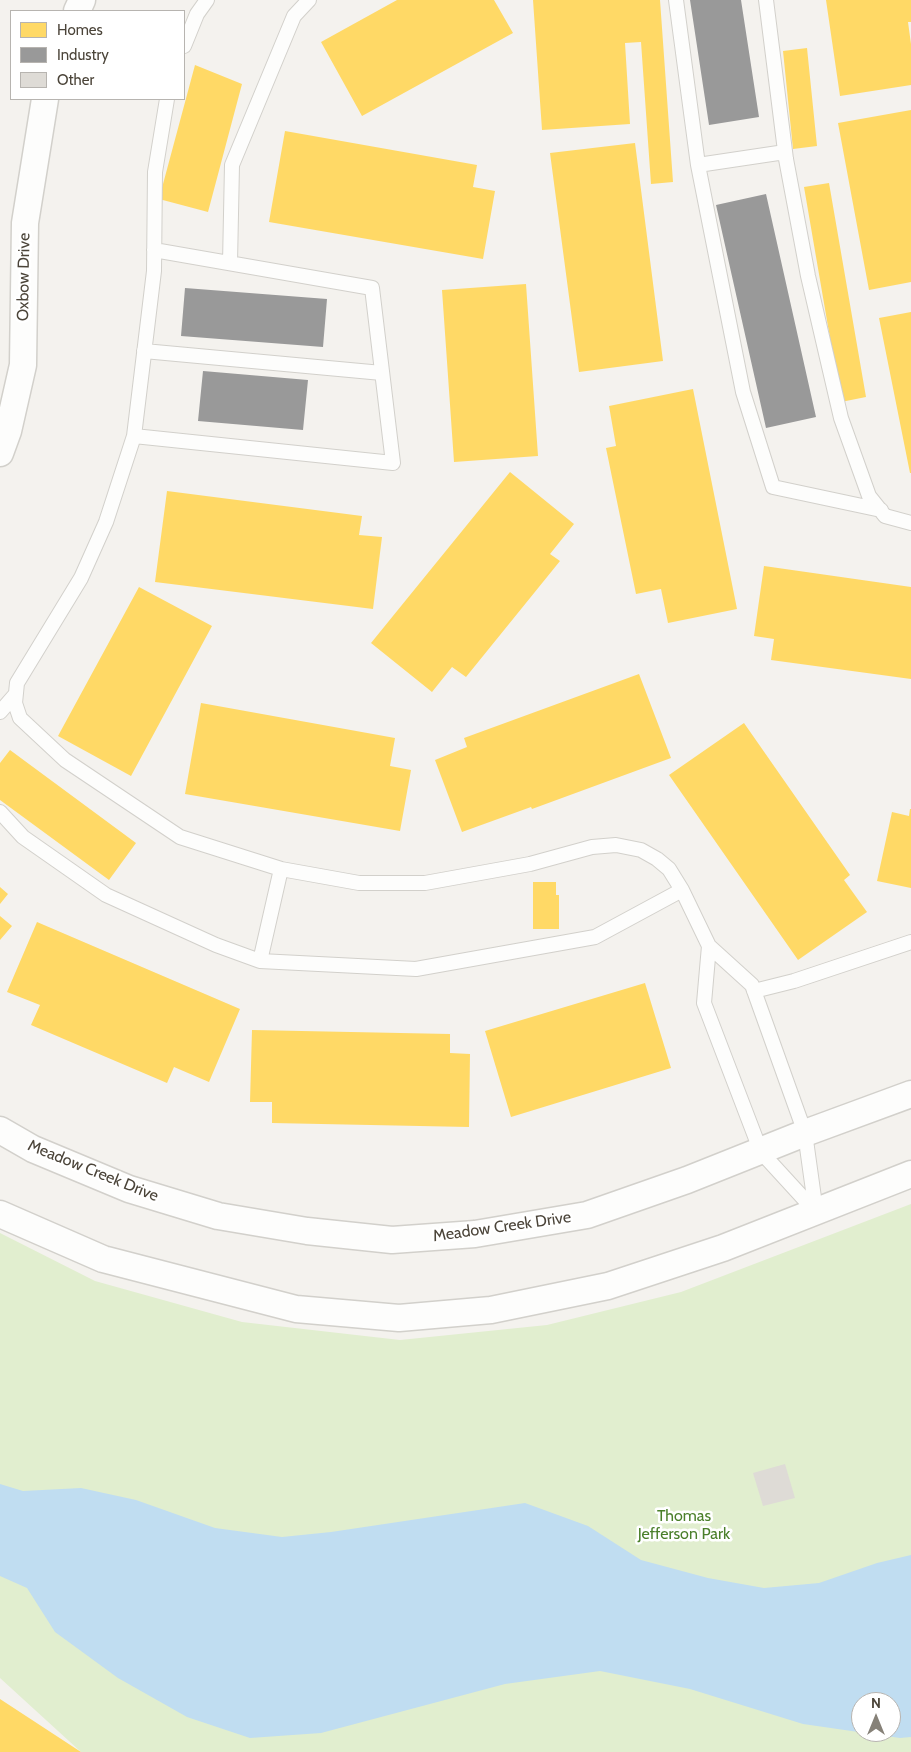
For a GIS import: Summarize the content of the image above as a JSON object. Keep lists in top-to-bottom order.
{
  "streets": {
    "street": ["Oxbow Drive", "Meadow Creek Drive"]
  },
  "parks": ["Thomas Jefferson Park"],
  "legend": ["Homes", "Industry", "Other"],
  "north": "top"
}
